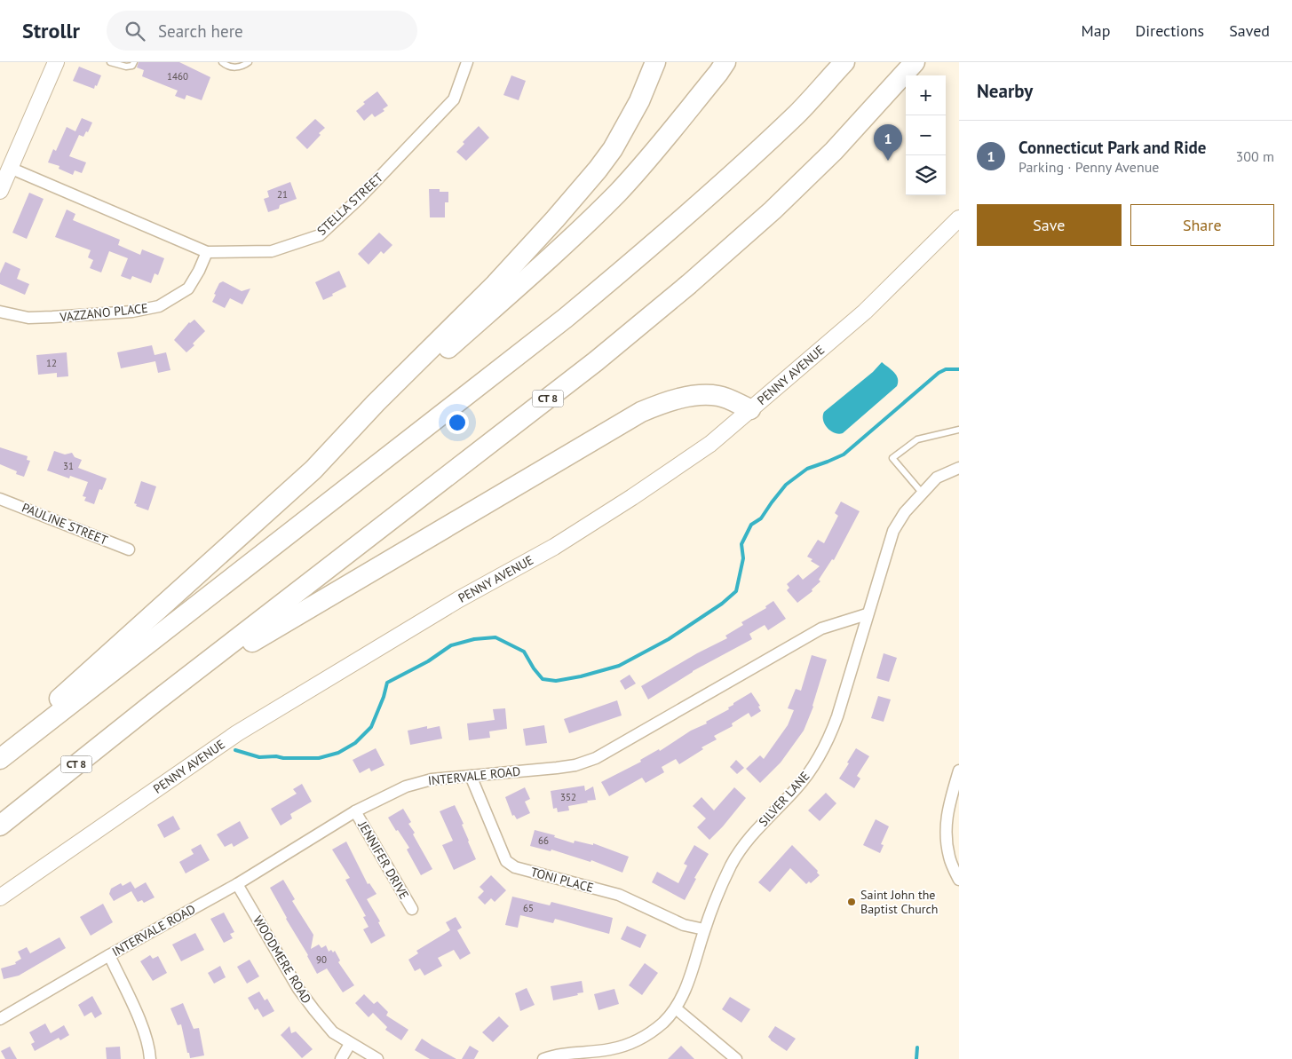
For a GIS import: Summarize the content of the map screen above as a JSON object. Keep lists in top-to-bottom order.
{
  "streets": {
    "highway": ["CT 8"],
    "main road": ["PENNY AVENUE"],
    "street": [
      "STELLA STREET",
      "VAZZANO PLACE",
      "PAULINE STREET",
      "INTERVALE ROAD",
      "SILVER LANE",
      "JENNIFER DRIVE",
      "TONI PLACE",
      "WOODMERE ROAD"
    ]
  },
  "crossings": [
    ["STELLA STREET", "VAZZANO PLACE"],
    ["INTERVALE ROAD", "SILVER LANE"],
    ["INTERVALE ROAD", "JENNIFER DRIVE"],
    ["INTERVALE ROAD", "TONI PLACE"],
    ["INTERVALE ROAD", "WOODMERE ROAD"],
    ["SILVER LANE", "TONI PLACE"]
  ],
  "places": ["Saint John the Baptist Church"],
  "house_numbers": [
    "1460",
    "21",
    "12",
    "31",
    "352",
    "66",
    "65",
    "90"
  ],
  "page": {
    "header": "Strollr",
    "search": "Search here",
    "nav": ["Map", "Directions", "Saved"],
    "heading": "Nearby",
    "map_buttons": ["+", "−"],
    "list": [
      {
        "mark": "1",
        "name": "Connecticut Park and Ride",
        "note": "Parking · Penny Avenue",
        "value": "300 m"
      }
    ],
    "pins": "1",
    "buttons": ["Save", "Share"]
  }
}
